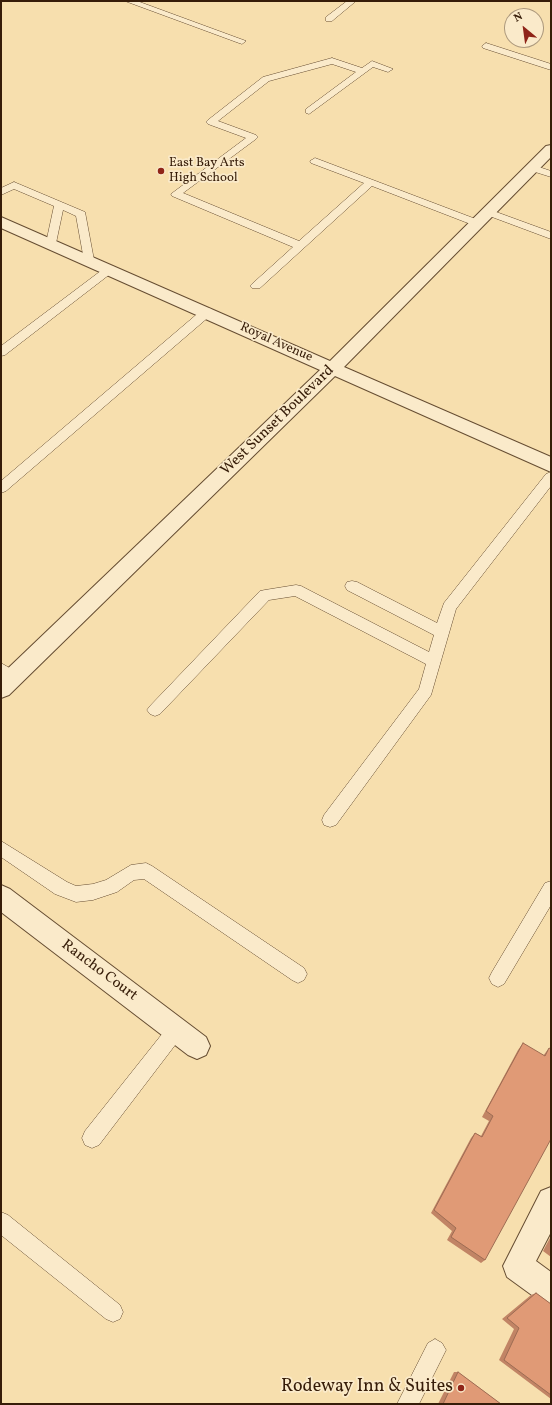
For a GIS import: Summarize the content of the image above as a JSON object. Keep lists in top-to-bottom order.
{
  "streets": {
    "street": ["Royal Avenue", "West Sunset Boulevard", "Rancho Court"]
  },
  "crossings": [
    ["Royal Avenue", "West Sunset Boulevard"]
  ],
  "places": ["East Bay Arts High School", "Rodeway Inn & Suites"],
  "north": "top left"
}
